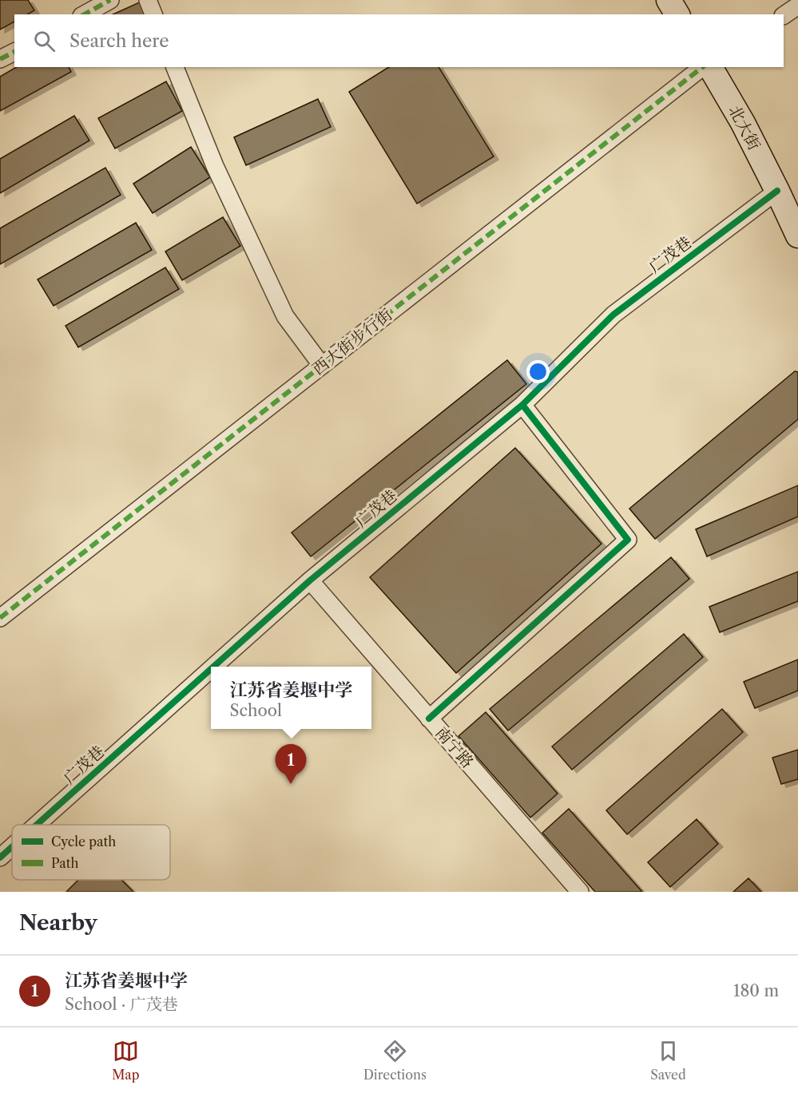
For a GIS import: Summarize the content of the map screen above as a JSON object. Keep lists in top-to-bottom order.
{
  "streets": {
    "street": [
      "北大街",
      "广茂巷",
      "西大街步行街",
      "南宁路"
    ]
  },
  "crossings": [
    ["北大街", "广茂巷"],
    ["广茂巷", "南宁路"]
  ],
  "legend": ["Cycle path", "Path"],
  "page": {
    "search": "Search here",
    "popup": ["江苏省姜堰中学", "School"],
    "pins": "1",
    "heading": "Nearby",
    "list": [
      {
        "mark": "1",
        "name": "江苏省姜堰中学",
        "note": "School · 广茂巷",
        "value": "180 m"
      }
    ],
    "nav": ["Map", "Directions", "Saved"]
  }
}
